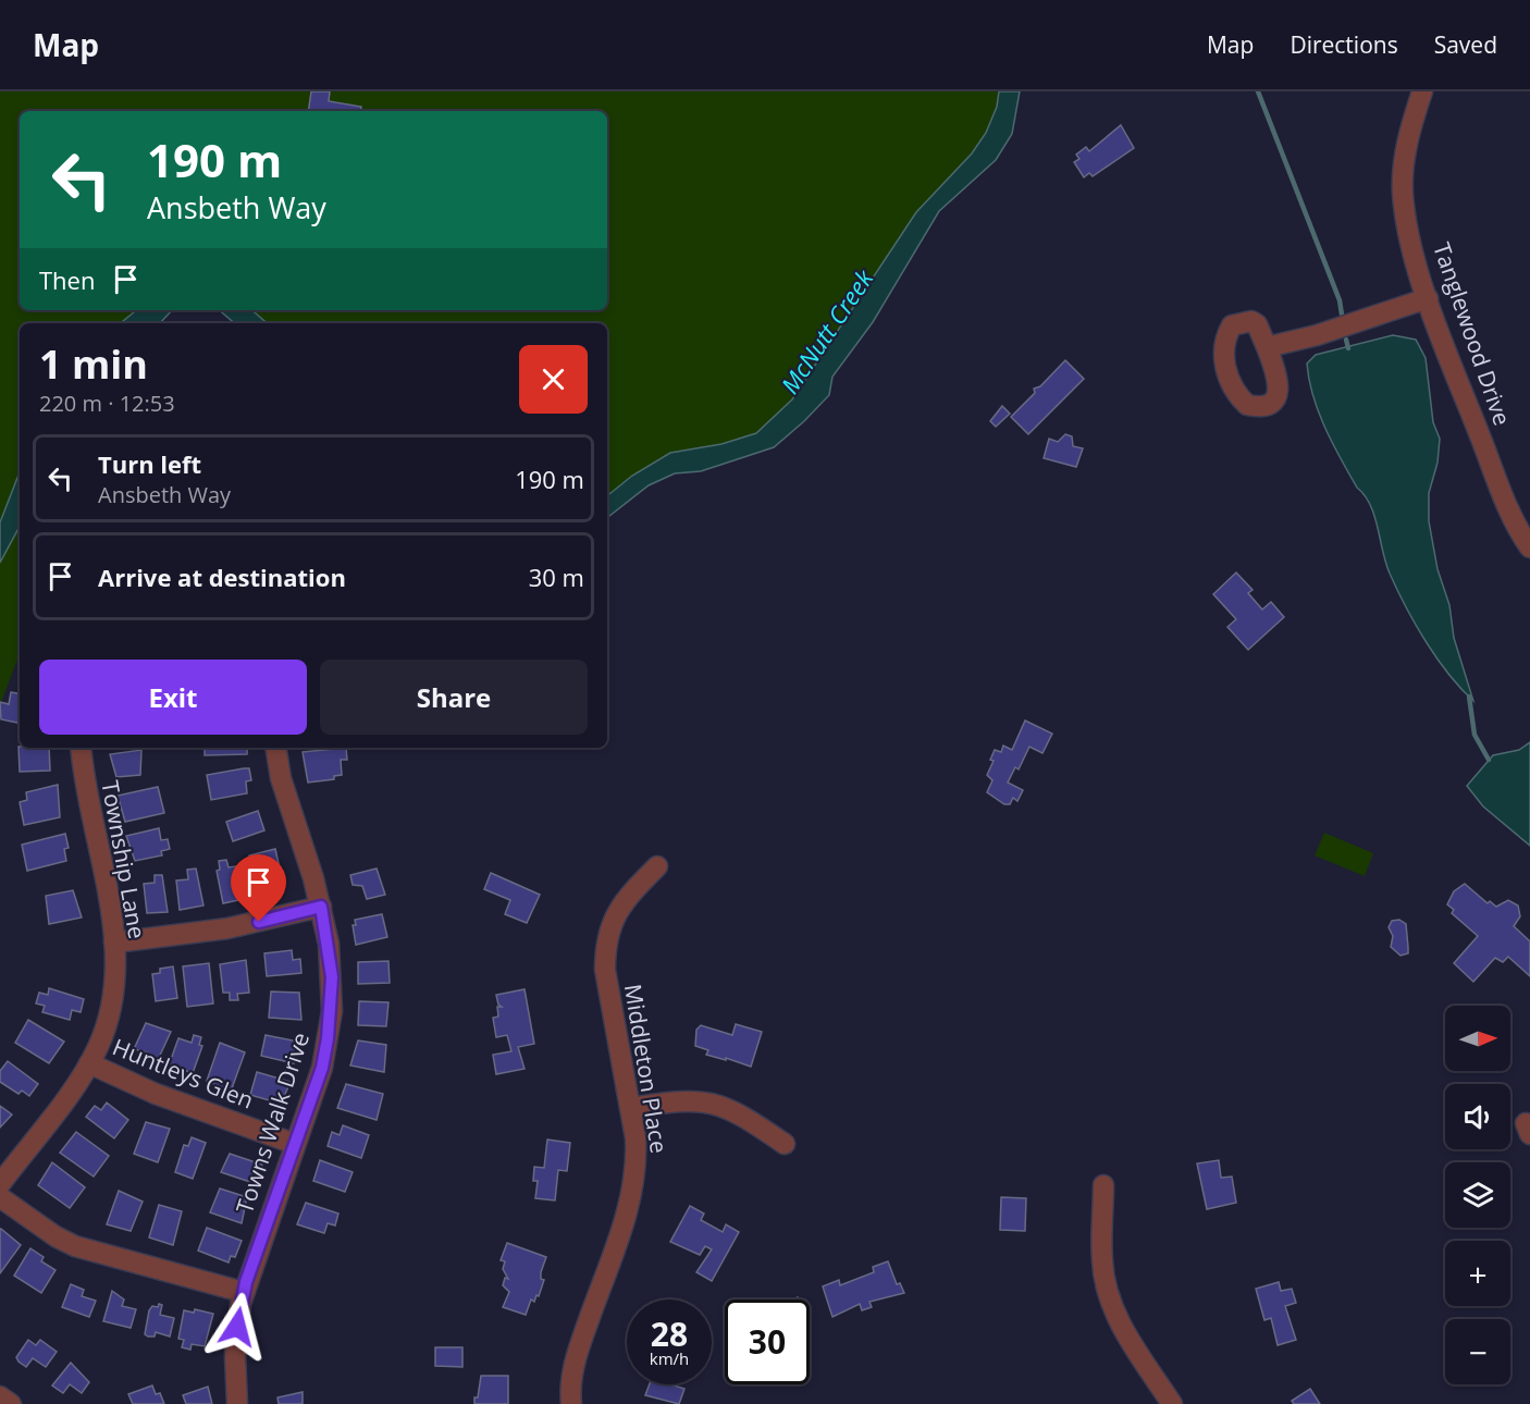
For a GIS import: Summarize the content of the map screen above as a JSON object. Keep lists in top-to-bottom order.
{
  "streets": {
    "street": [
      "Tanglewood Drive",
      "Township Lane",
      "Middleton Place",
      "Huntleys Glen",
      "Towns Walk Drive"
    ]
  },
  "crossings": [
    ["Township Lane", "Huntleys Glen"],
    ["Huntleys Glen", "Towns Walk Drive"]
  ],
  "water": ["McNutt Creek"],
  "north": "right",
  "page": {
    "header": "Map",
    "nav": ["Map", "Directions", "Saved"],
    "turn": ["190 m", "Ansbeth Way"],
    "then": "Then",
    "heading": ["1 min", "220 m · 12:53"],
    "list": [
      {
        "name": "Turn left",
        "note": "Ansbeth Way",
        "value": "190 m"
      },
      {
        "name": "Arrive at destination",
        "value": "30 m"
      }
    ],
    "buttons": ["Exit", "Share"],
    "map_buttons": ["+", "−"],
    "speed": "28 km/h",
    "limit": "30"
  }
}
